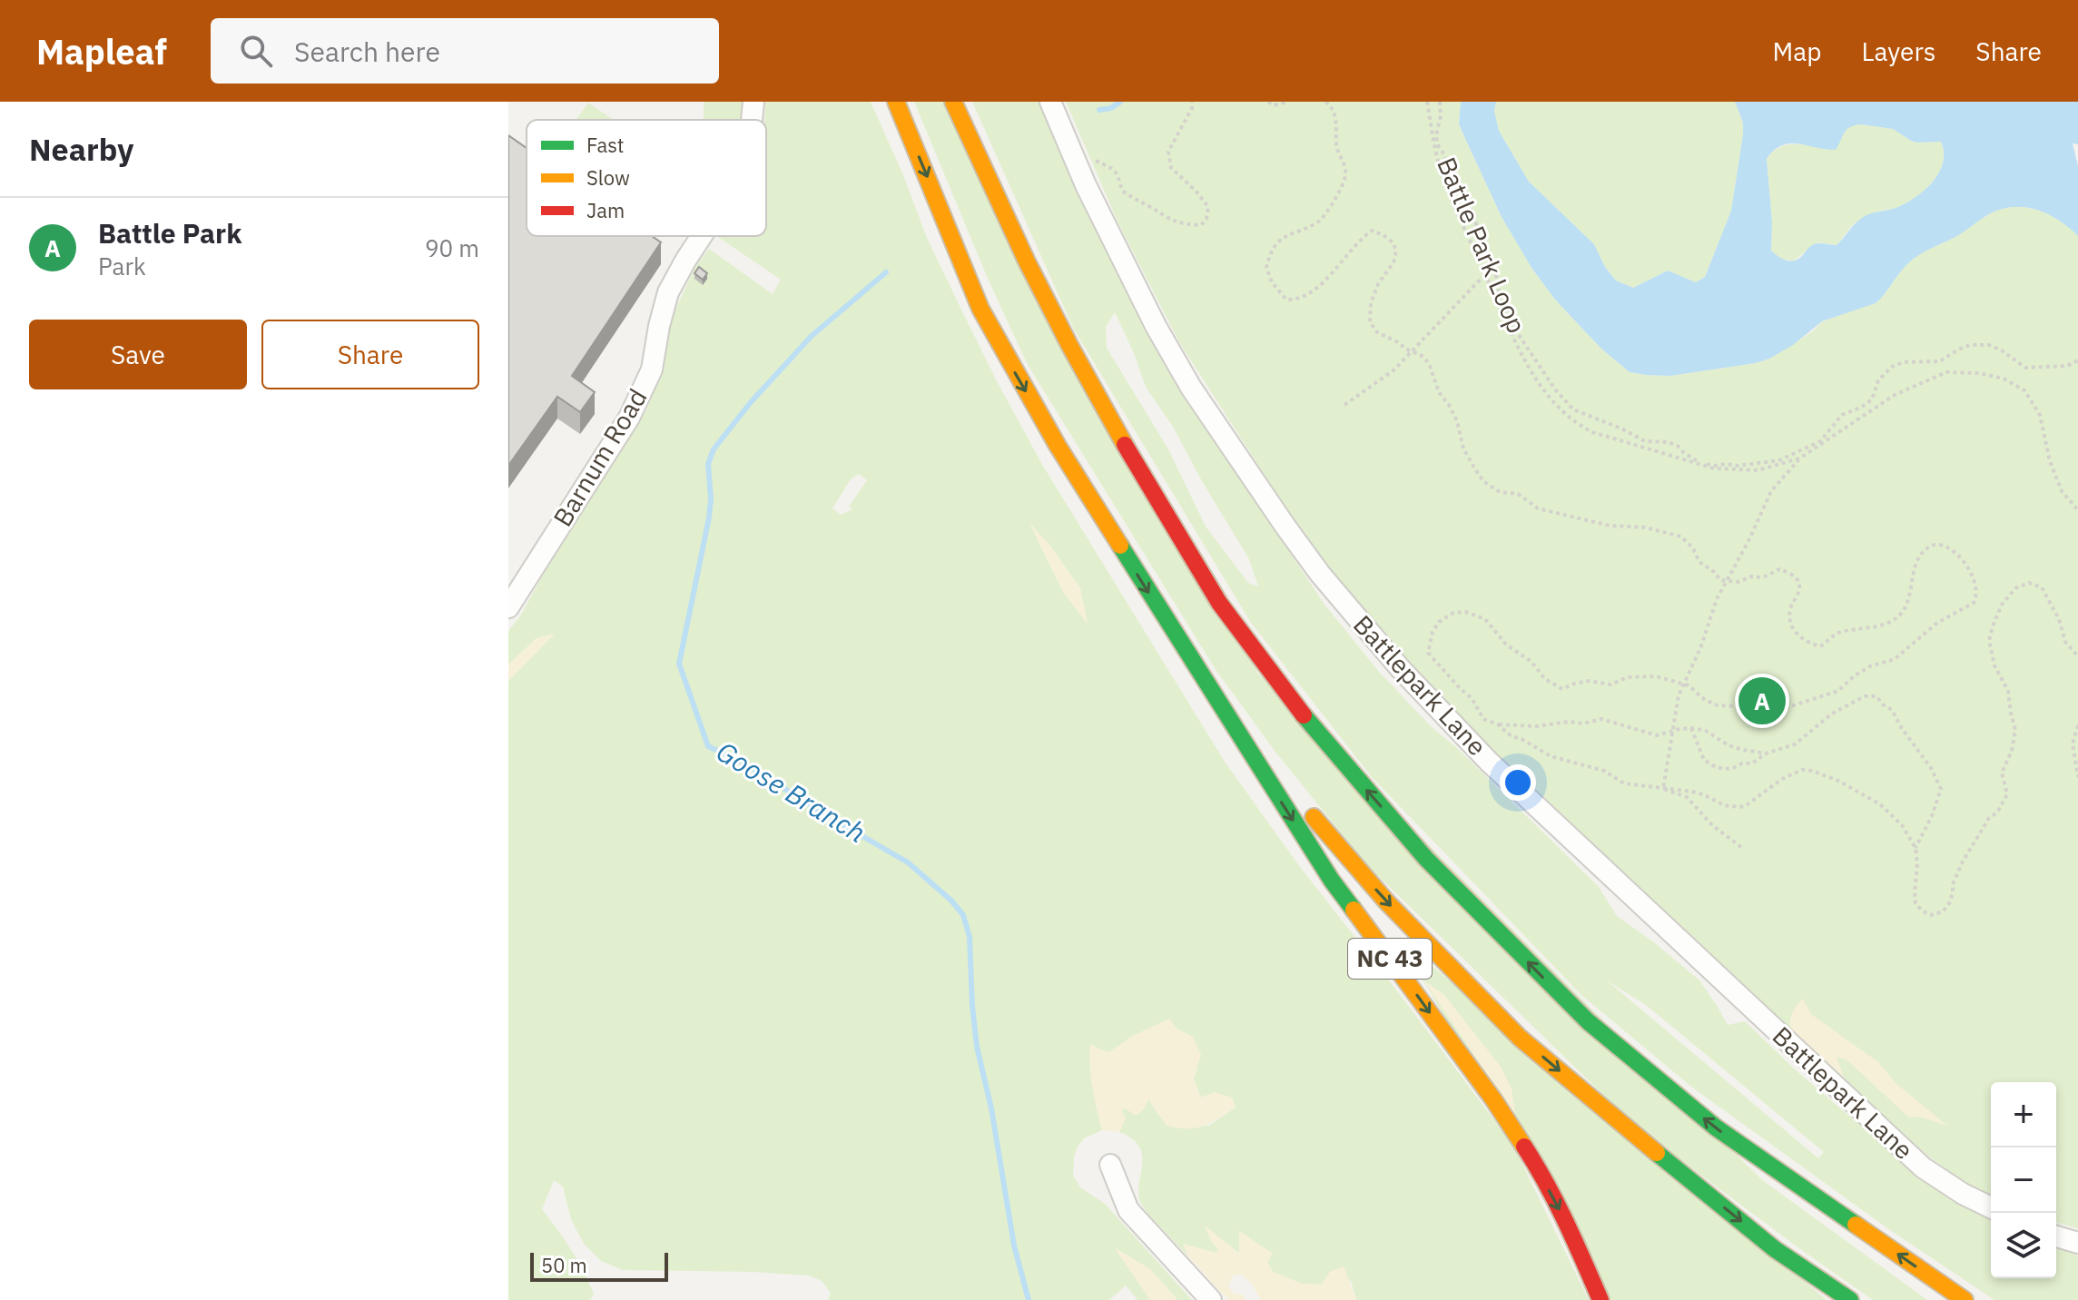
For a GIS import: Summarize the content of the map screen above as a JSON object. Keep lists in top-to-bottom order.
{
  "streets": {
    "highway": ["NC 43"],
    "street": ["Barnum Road", "Battlepark Lane"],
    "path": ["Battle Park Loop"]
  },
  "water": ["Goose Branch"],
  "legend": ["Fast", "Slow", "Jam"],
  "scale_bar": "50 m",
  "page": {
    "header": "Mapleaf",
    "search": "Search here",
    "nav": ["Map", "Layers", "Share"],
    "heading": "Nearby",
    "list": [
      {
        "mark": "A",
        "name": "Battle Park",
        "note": "Park",
        "value": "90 m"
      }
    ],
    "buttons": ["Save", "Share"],
    "pins": "A",
    "map_buttons": ["+", "−"],
    "scale": "50 m"
  }
}
